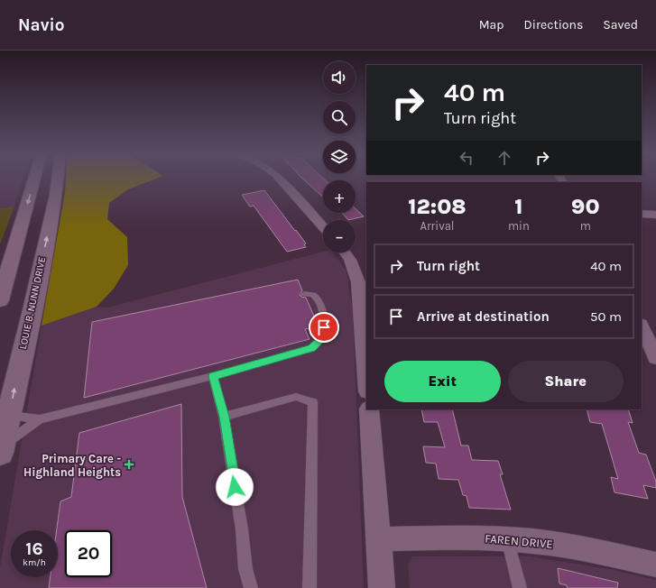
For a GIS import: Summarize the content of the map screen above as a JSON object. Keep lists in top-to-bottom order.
{
  "streets": {
    "main road": ["LOUIE B. NUNN DRIVE"],
    "street": ["FAREN DRIVE"]
  },
  "places": {
    "health": ["Primary Care - Highland Heights"]
  },
  "page": {
    "header": "Navio",
    "nav": ["Map", "Directions", "Saved"],
    "map_buttons": ["+", "−"],
    "turn": ["40 m", "Turn right"],
    "eta": [
      "12:08",
      "Arrival",
      "1",
      "min",
      "90",
      "m"
    ],
    "list": [
      {
        "name": "Turn right",
        "value": "40 m"
      },
      {
        "name": "Arrive at destination",
        "value": "50 m"
      }
    ],
    "buttons": ["Exit", "Share"],
    "speed": "16 km/h",
    "limit": "20"
  }
}
